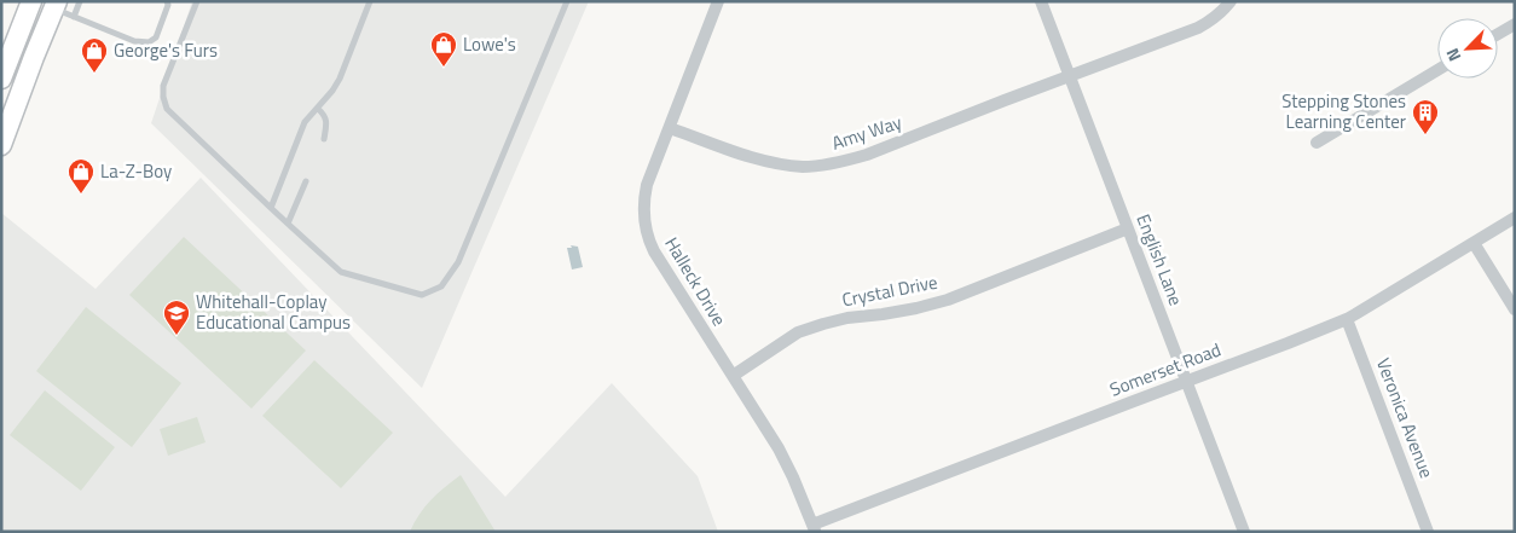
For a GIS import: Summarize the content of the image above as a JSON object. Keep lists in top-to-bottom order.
{
  "streets": {
    "street": [
      "Amy Way",
      "English Lane",
      "Halleck Drive",
      "Crystal Drive",
      "Somerset Road",
      "Veronica Avenue"
    ]
  },
  "crossings": [
    ["Amy Way", "English Lane"],
    ["Amy Way", "Halleck Drive"],
    ["English Lane", "Crystal Drive"],
    ["English Lane", "Somerset Road"],
    ["Halleck Drive", "Crystal Drive"],
    ["Halleck Drive", "Somerset Road"],
    ["Somerset Road", "Veronica Avenue"]
  ],
  "places": {
    "shop": ["Lowe's", "George's Furs", "La-Z-Boy"],
    "building": ["Stepping Stones Learning Center"],
    "school or university": ["Whitehall-Coplay Educational Campus"]
  },
  "north": "bottom left"
}
